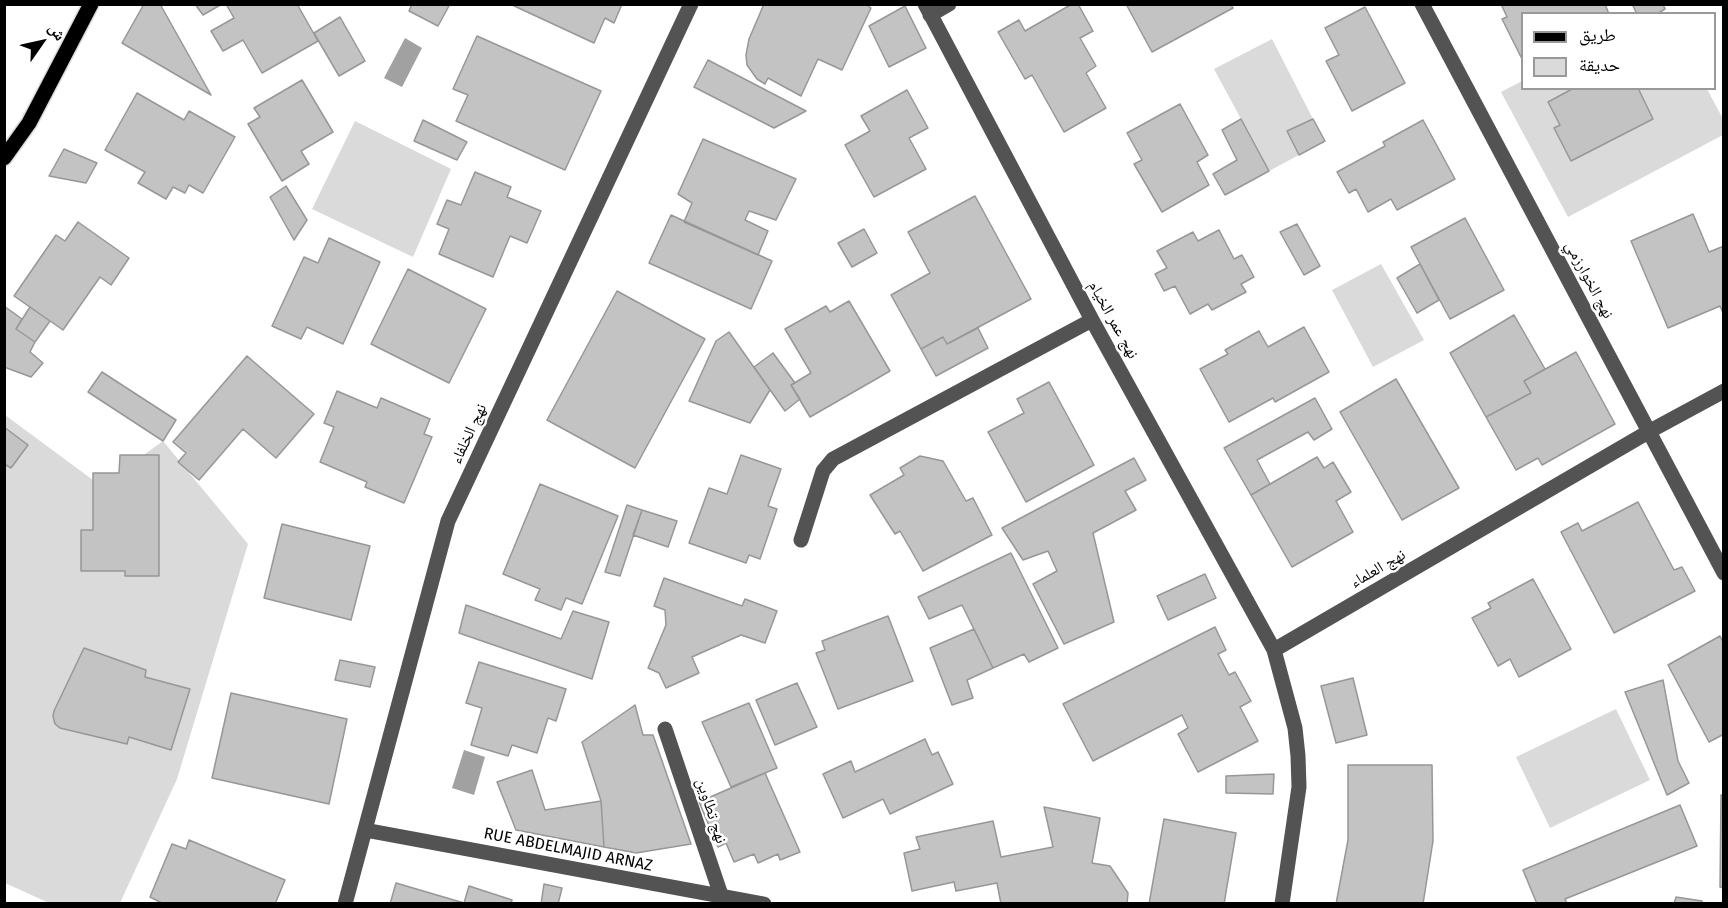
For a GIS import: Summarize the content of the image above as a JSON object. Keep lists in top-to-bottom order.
{
  "streets": {
    "street": [
      "نهج الخوارزمي",
      "نهج عمر الخيام",
      "نهج الخلفاء",
      "نهج العلماء",
      "نهج تطاوين",
      "RUE ABDELMAJID ARNAZ"
    ]
  },
  "crossings": [
    ["نهج الخوارزمي", "نهج العلماء"],
    ["نهج عمر الخيام", "نهج العلماء"],
    ["نهج الخلفاء", "RUE ABDELMAJID ARNAZ"],
    ["نهج تطاوين", "RUE ABDELMAJID ARNAZ"]
  ],
  "legend": ["طريق", "حديقة"],
  "north": "top right"
}
